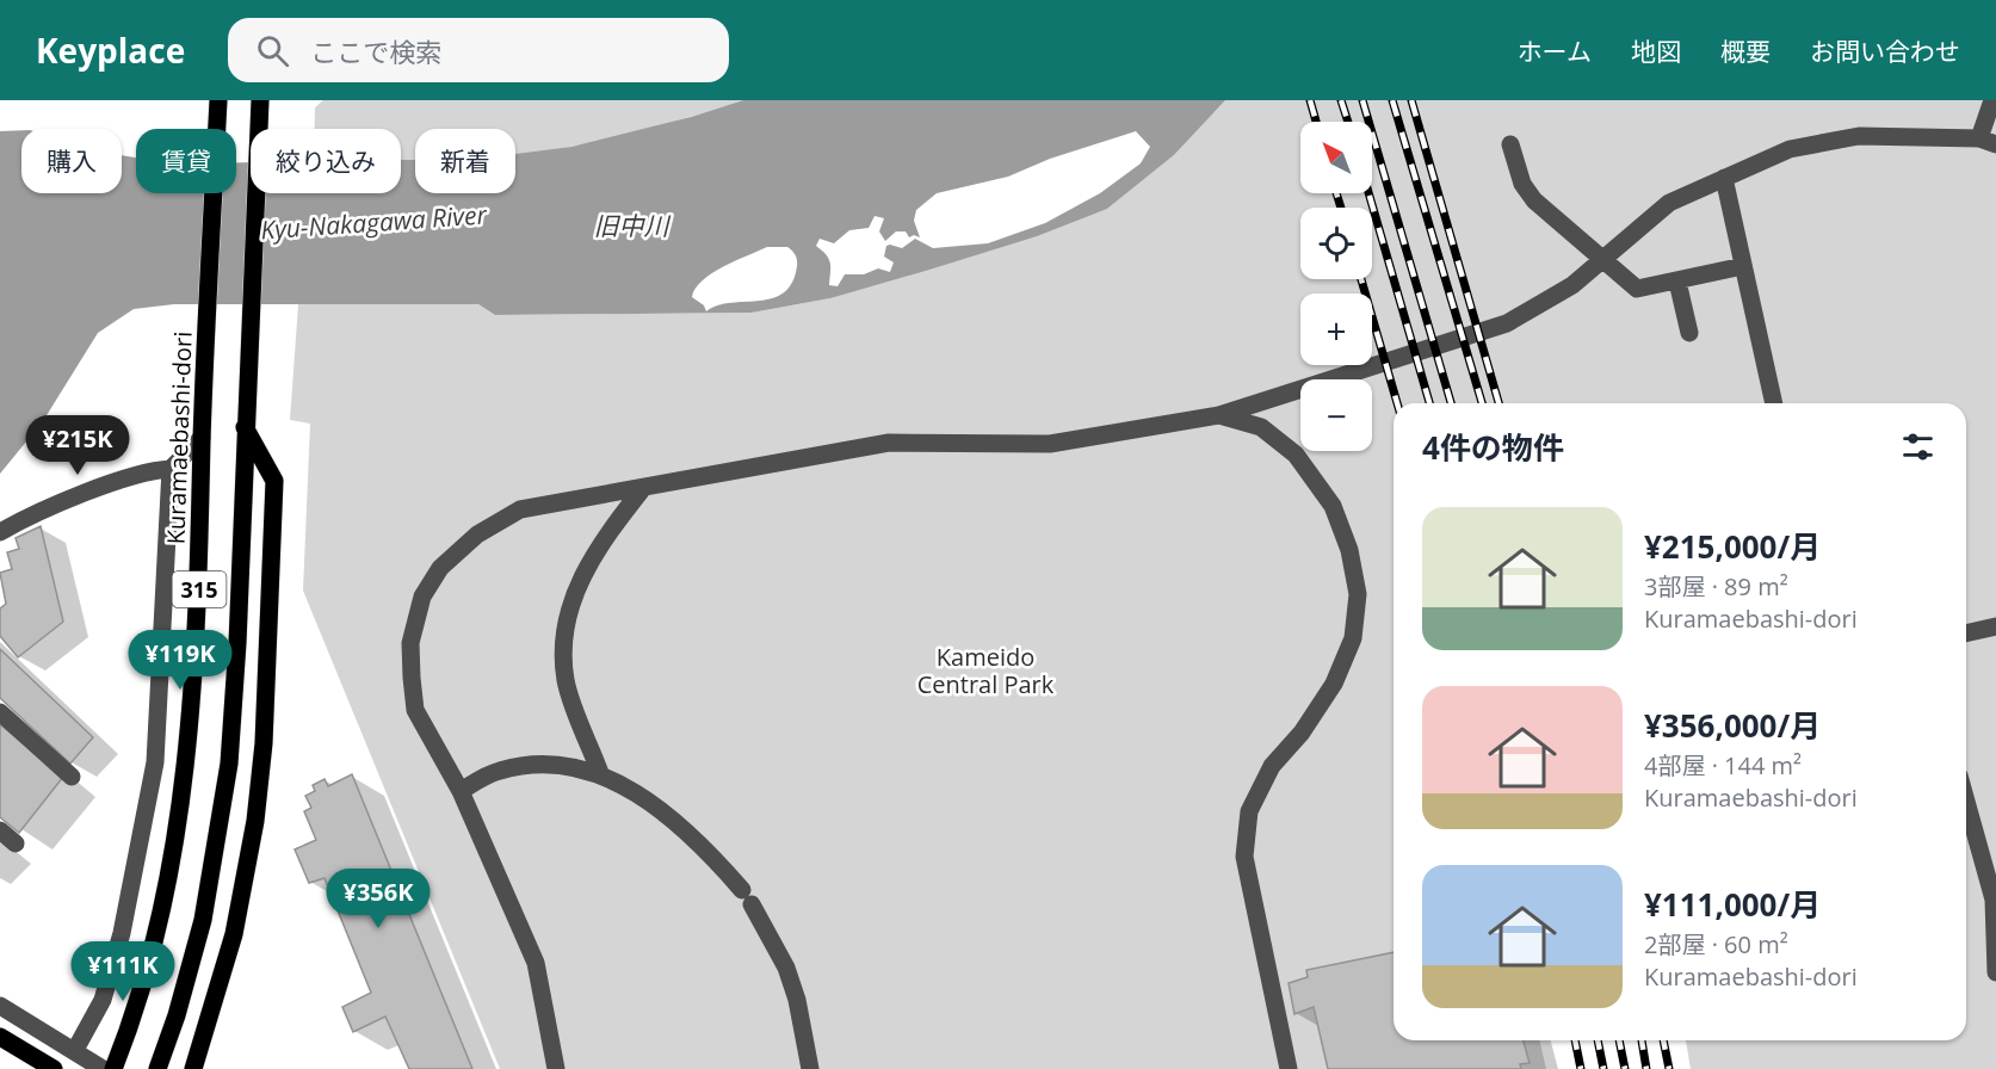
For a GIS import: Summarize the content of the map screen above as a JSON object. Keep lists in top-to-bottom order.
{
  "streets": {
    "main road": ["Kuramaebashi-dori", "315"]
  },
  "water": ["Kyu-Nakagawa River", "旧中川"],
  "parks": ["Kameido Central Park"],
  "north": "top left",
  "page": {
    "header": "Keyplace",
    "search": "ここで検索",
    "nav": [
      "ホーム",
      "地図",
      "概要",
      "お問い合わせ"
    ],
    "map_buttons": ["+", "−"],
    "chip": [
      "購入",
      "賃貸",
      "絞り込み",
      "新着"
    ],
    "heading": "4件の物件",
    "price": [
      "¥215K",
      "¥119K",
      "¥356K",
      "¥111K"
    ],
    "list": [
      {
        "name": "¥215,000/月",
        "note": "3部屋 · 89 m² · Kuramaebashi-dori"
      },
      {
        "name": "¥356,000/月",
        "note": "4部屋 · 144 m² · Kuramaebashi-dori"
      },
      {
        "name": "¥111,000/月",
        "note": "2部屋 · 60 m² · Kuramaebashi-dori"
      }
    ]
  }
}
